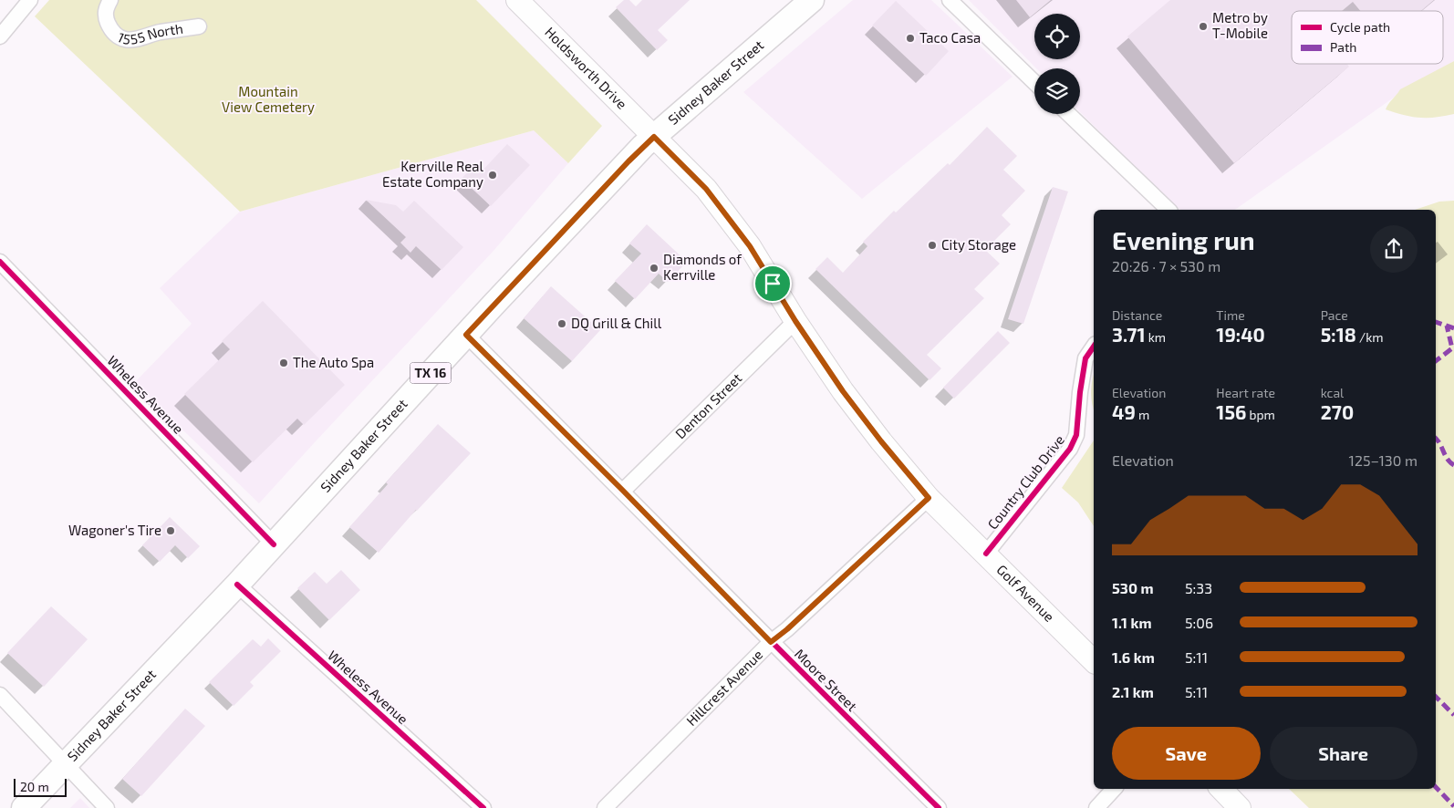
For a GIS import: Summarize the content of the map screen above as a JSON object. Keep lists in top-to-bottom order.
{
  "streets": {
    "main road": [
      "Holdsworth Drive",
      "Sidney Baker Street",
      "TX 16",
      "Golf Avenue"
    ],
    "street": [
      "1555 North",
      "Wheless Avenue",
      "Denton Street",
      "Country Club Drive",
      "Moore Street",
      "Hillcrest Avenue"
    ]
  },
  "crossings": [
    ["Holdsworth Drive", "Sidney Baker Street"],
    ["Holdsworth Drive", "Golf Avenue"],
    ["Sidney Baker Street", "Wheless Avenue"],
    ["Sidney Baker Street", "Golf Avenue"],
    ["Sidney Baker Street", "Moore Street"],
    ["Denton Street", "Golf Avenue"],
    ["Denton Street", "Moore Street"],
    ["Country Club Drive", "Golf Avenue"],
    ["Golf Avenue", "Hillcrest Avenue"],
    ["Moore Street", "Hillcrest Avenue"]
  ],
  "parks": ["Mountain View Cemetery"],
  "places": [
    "Metro by T-Mobile",
    "Taco Casa",
    "Kerrville Real Estate Company",
    "City Storage",
    "Diamonds of Kerrville",
    "DQ Grill & Chill",
    "The Auto Spa",
    "Wagoner's Tire"
  ],
  "legend": ["Cycle path", "Path"],
  "scale_bar": "20 m",
  "page": {
    "heading": ["Evening run", "20:26 · 7 × 530 m"],
    "stats": [
      ["Distance", "3.71 km"],
      ["Time", "19:40"],
      ["Pace", "5:18 /km"],
      ["Elevation", "49 m"],
      ["Heart rate", "156 bpm"],
      ["kcal", "270"]
    ],
    "chart": ["Elevation", "125–130 m"],
    "list": [
      {
        "name": "530 m",
        "note": "5:33"
      },
      {
        "name": "1.1 km",
        "note": "5:06"
      },
      {
        "name": "1.6 km",
        "note": "5:11"
      },
      {
        "name": "2.1 km",
        "note": "5:11"
      }
    ],
    "buttons": ["Save", "Share"],
    "scale": "20 m"
  }
}
